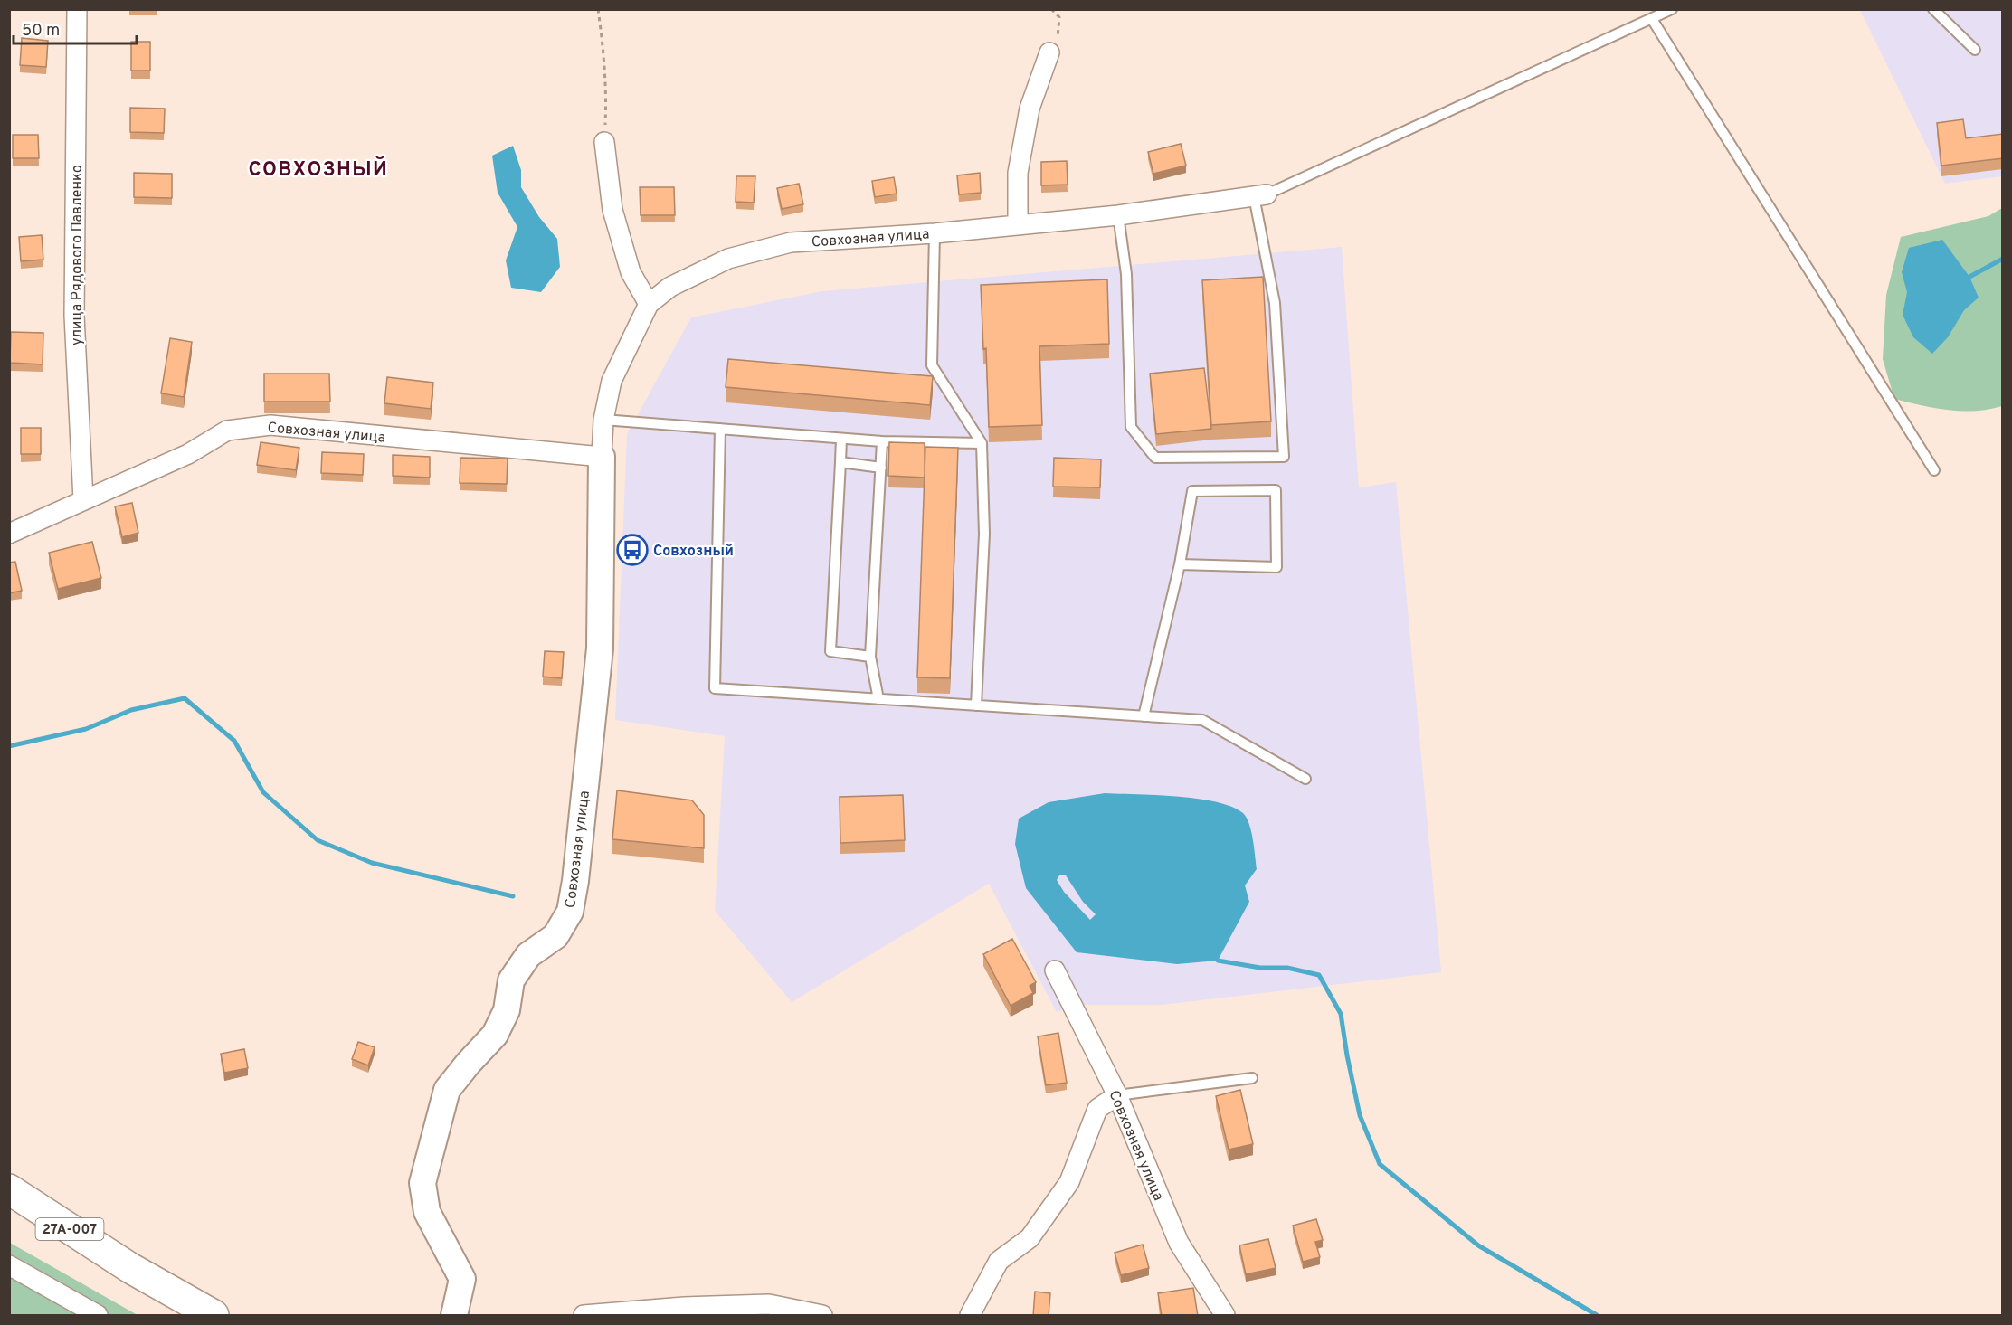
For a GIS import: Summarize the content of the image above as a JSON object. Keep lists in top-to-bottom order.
{
  "streets": {
    "highway": ["27А-007"],
    "street": ["Совхозная улица", "улица Рядового Павленко"]
  },
  "crossings": [
    ["Совхозная улица", "улица Рядового Павленко"]
  ],
  "districts": ["СОВХОЗНЫЙ"],
  "places": {
    "bus stop": ["Совхозный"]
  },
  "scale_bar": "50 m"
}
